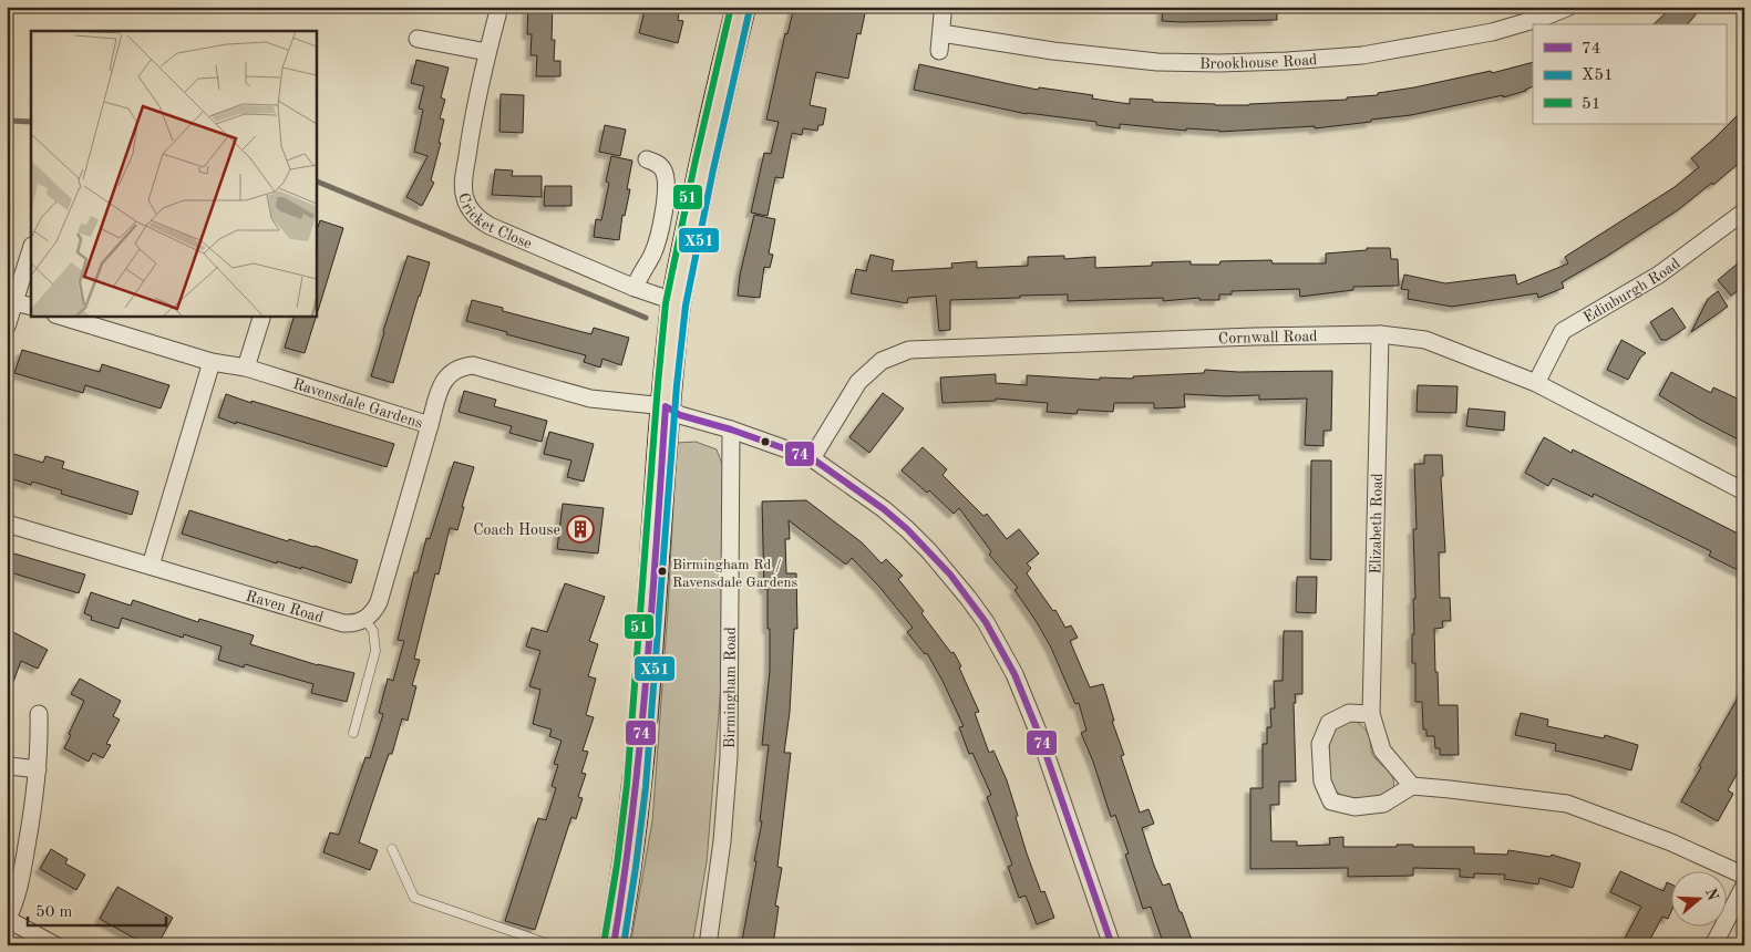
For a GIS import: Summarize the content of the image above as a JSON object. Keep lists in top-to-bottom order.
{
  "streets": {
    "street": [
      "Brookhouse Road",
      "Cricket Close",
      "Edinburgh Road",
      "Cornwall Road",
      "Ravensdale Gardens",
      "Elizabeth Road",
      "Raven Road",
      "Birmingham Road"
    ]
  },
  "crossings": [
    ["Edinburgh Road", "Cornwall Road"],
    ["Cornwall Road", "Ravensdale Gardens"],
    ["Cornwall Road", "Elizabeth Road"],
    ["Ravensdale Gardens", "Birmingham Road"]
  ],
  "places": {
    "building": ["Coach House"],
    "other": ["Birmingham Rd / Ravensdale Gardens"]
  },
  "lines": ["transit line 51", "transit line X51", "transit line 74"],
  "legend": ["74", "X51", "51"],
  "scale_bar": "50 m",
  "north": "right"
}
